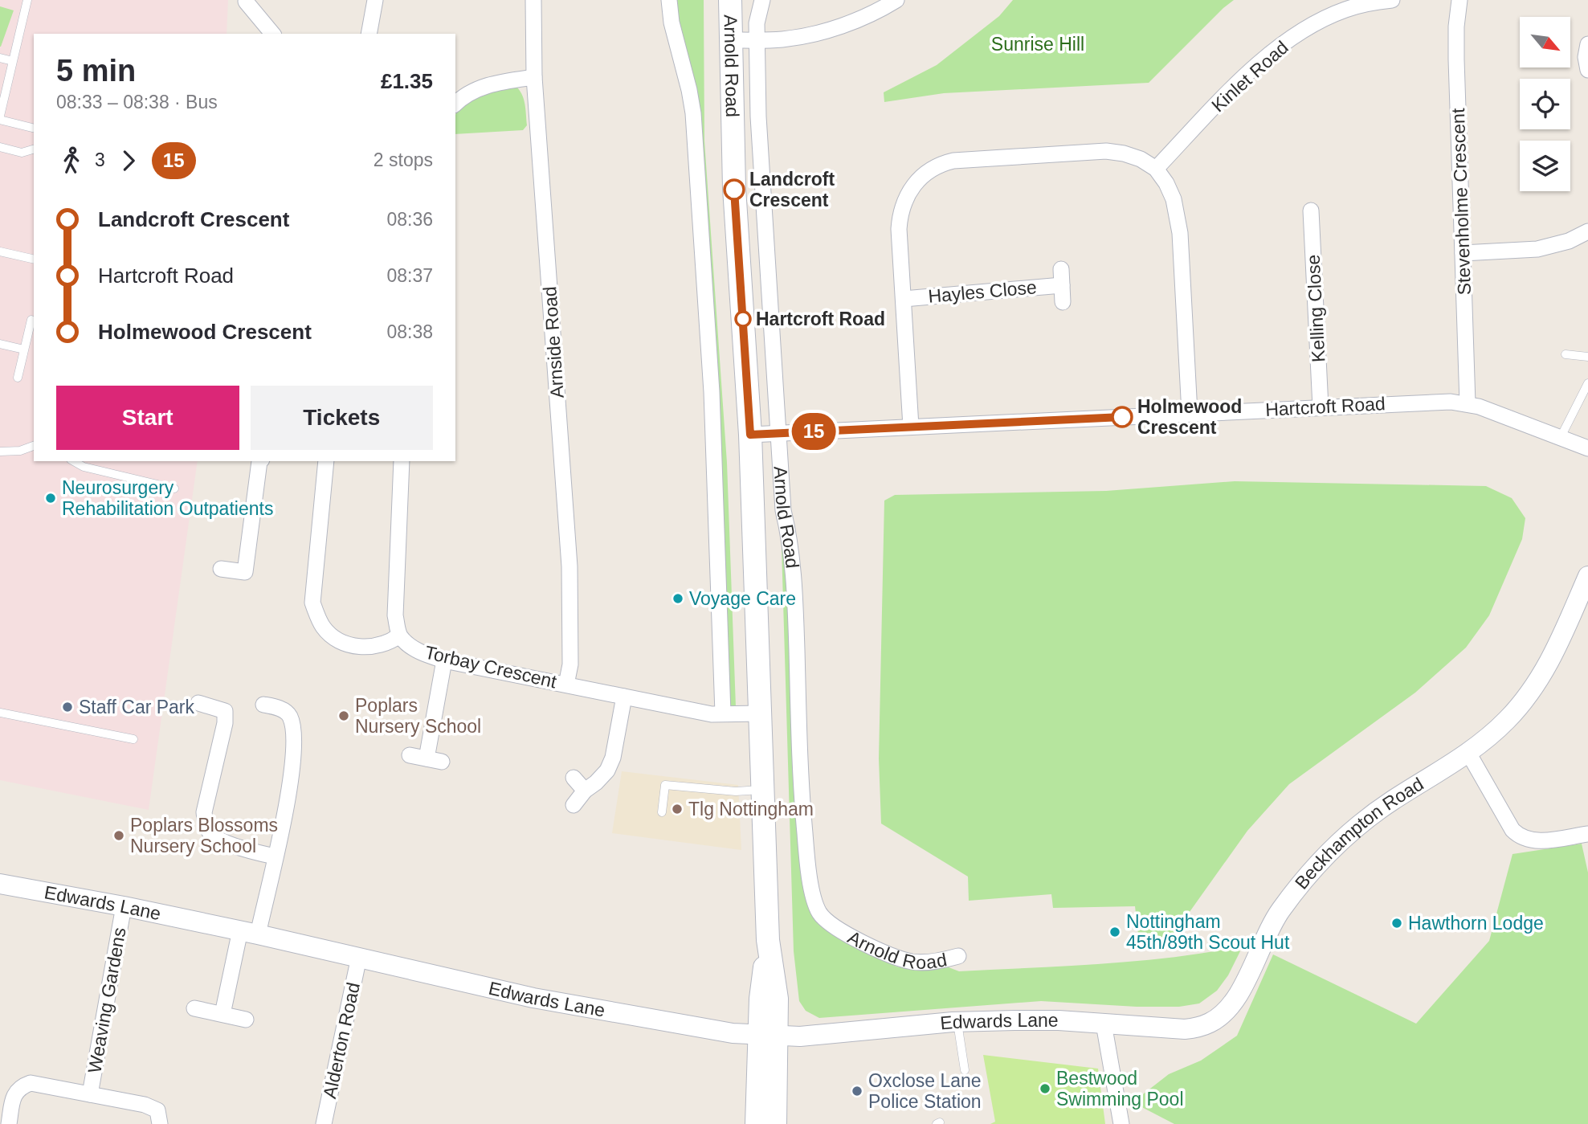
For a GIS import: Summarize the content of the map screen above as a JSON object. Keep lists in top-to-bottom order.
{
  "streets": {
    "main road": ["Arnold Road"],
    "street": [
      "Kinlet Road",
      "Stevenholme Crescent",
      "Hayles Close",
      "Kelling Close",
      "Arnside Road",
      "Hartcroft Road",
      "Torbay Crescent",
      "Beckhampton Road",
      "Edwards Lane",
      "Weaving Gardens",
      "Alderton Road"
    ]
  },
  "crossings": [
    ["Arnold Road", "Hartcroft Road"],
    ["Arnold Road", "Torbay Crescent"],
    ["Arnold Road", "Edwards Lane"],
    ["Stevenholme Crescent", "Hartcroft Road"],
    ["Kelling Close", "Hartcroft Road"],
    ["Arnside Road", "Torbay Crescent"],
    ["Beckhampton Road", "Edwards Lane"],
    ["Edwards Lane", "Weaving Gardens"],
    ["Edwards Lane", "Alderton Road"]
  ],
  "parks": ["Sunrise Hill"],
  "places": [
    "Landcroft Crescent",
    "Hartcroft Road",
    "Holmewood Crescent",
    "Neurosurgery Rehabilitation Outpatients",
    "Voyage Care",
    "Staff Car Park",
    "Poplars Nursery School",
    "Tlg Nottingham",
    "Poplars Blossoms Nursery School",
    "Hawthorn Lodge",
    "Nottingham 45th/89th Scout Hut",
    "Bestwood Swimming Pool",
    "Oxclose Lane Police Station"
  ],
  "lines": ["bus line 15"],
  "north": "bottom right",
  "page": {
    "on_map": "15",
    "heading": ["5 min", "08:33 – 08:38 · Bus", "£1.35"],
    "legs": ["3", "15", "2 stops"],
    "list": [
      {
        "name": "Landcroft Crescent",
        "value": "08:36"
      },
      {
        "name": "Hartcroft Road",
        "value": "08:37"
      },
      {
        "name": "Holmewood Crescent",
        "value": "08:38"
      }
    ],
    "buttons": ["Start", "Tickets"]
  }
}
